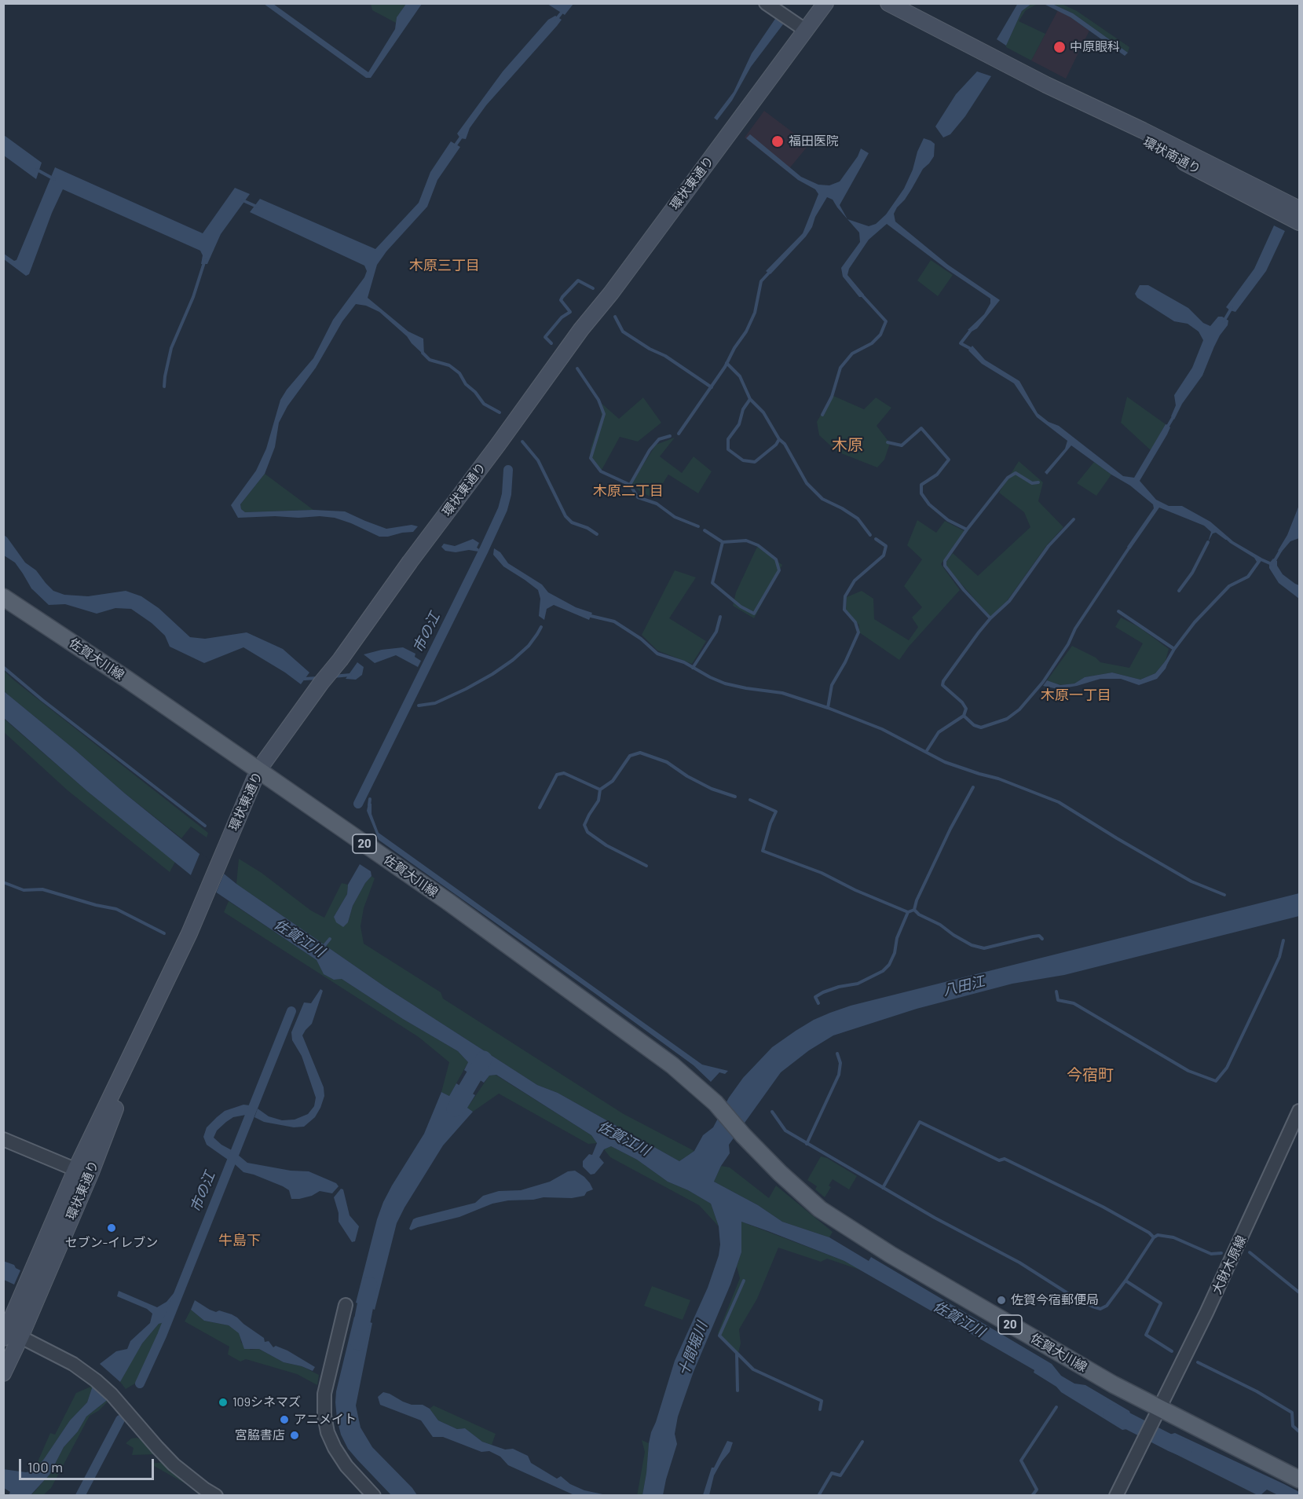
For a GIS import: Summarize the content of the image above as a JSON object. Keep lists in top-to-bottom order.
{
  "streets": {
    "main road": [
      "環状南通り",
      "環状東通り",
      "佐賀大川線",
      "20"
    ],
    "street": ["大財木原線"]
  },
  "crossings": [
    ["環状東通り", "佐賀大川線"],
    ["佐賀大川線", "大財木原線"]
  ],
  "districts": [
    "木原三丁目",
    "木原",
    "木原二丁目",
    "木原一丁目",
    "今宿町",
    "牛島下"
  ],
  "water": [
    "市の江",
    "佐賀江川",
    "八田江",
    "十間堀川"
  ],
  "places": [
    "中原眼科",
    "福田医院",
    "セブン-イレブン",
    "佐賀今宿郵便局",
    "109シネマズ",
    "アニメイト",
    "宮脇書店"
  ],
  "scale_bar": "100 m"
}
